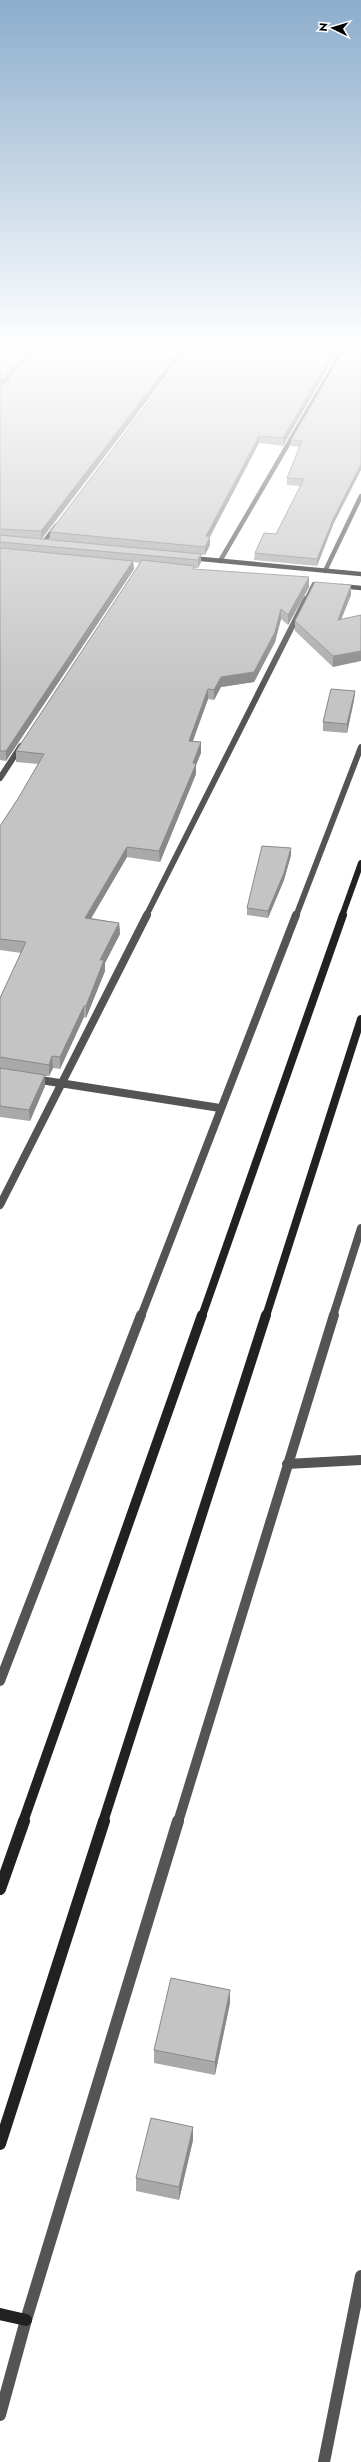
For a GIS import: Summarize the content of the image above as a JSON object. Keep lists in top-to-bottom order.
{
  "north": "left"
}
